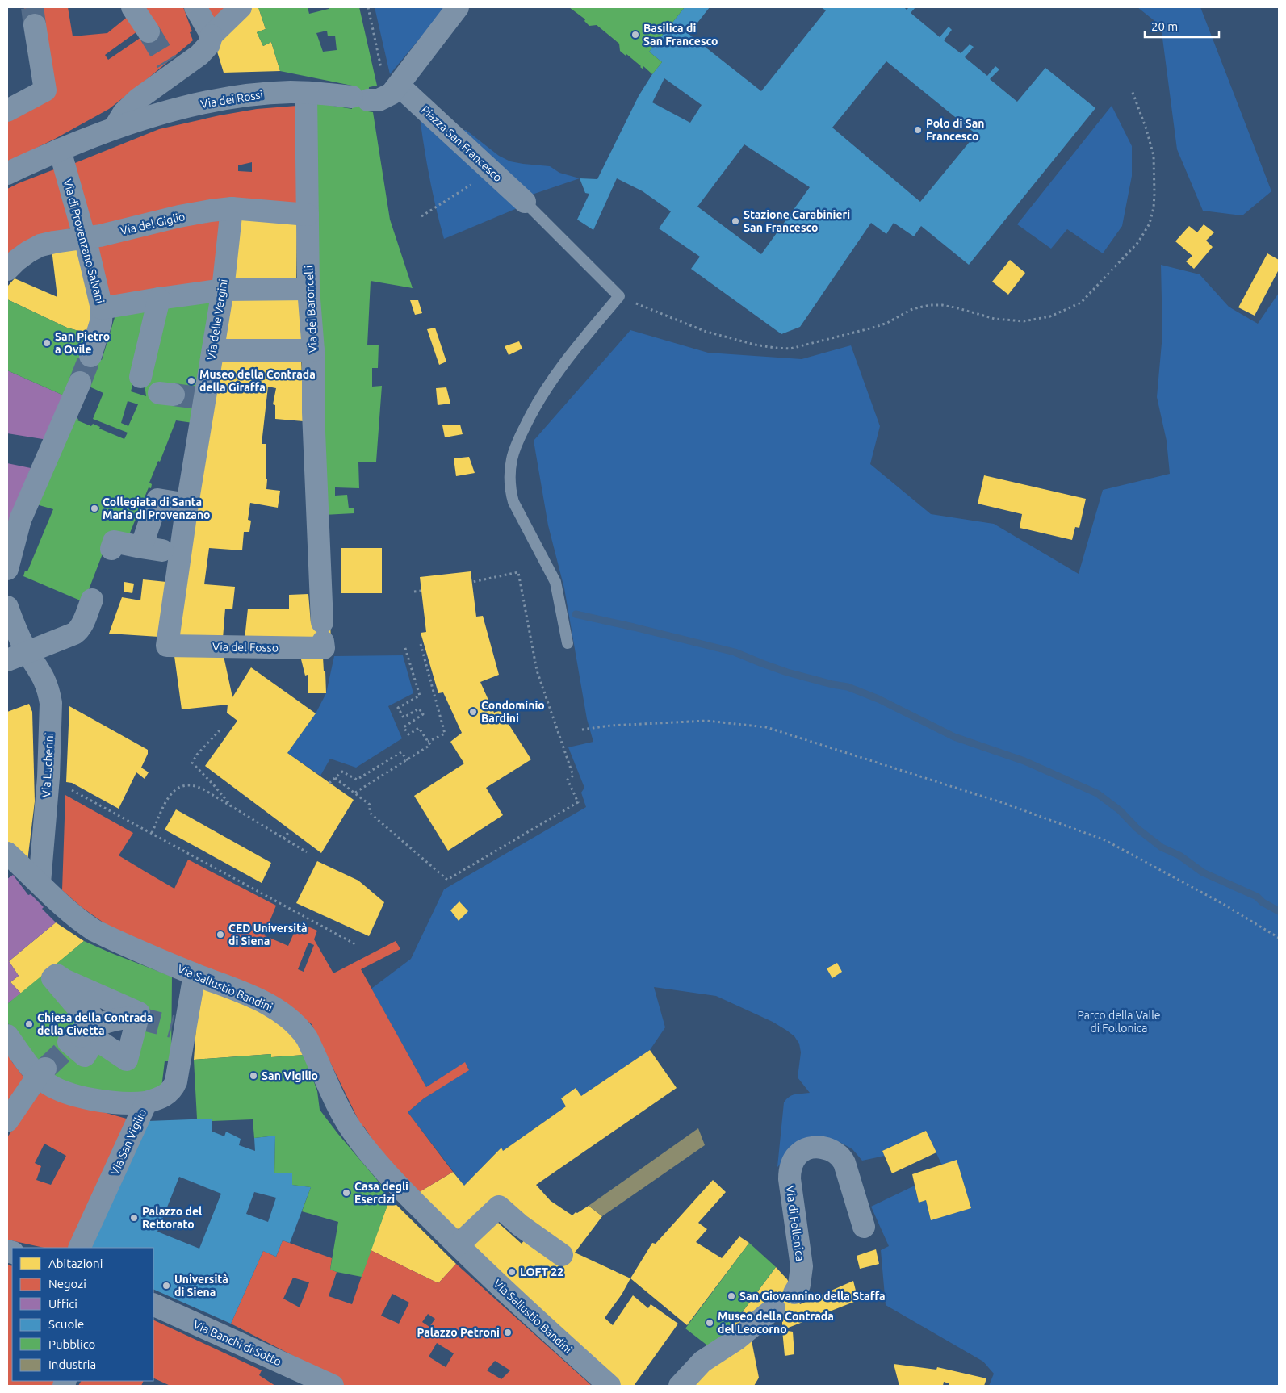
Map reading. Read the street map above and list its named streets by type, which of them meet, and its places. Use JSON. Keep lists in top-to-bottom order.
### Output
{
  "streets": {
    "street": [
      "Via dei Rossi",
      "Piazza San Francesco",
      "Via del Giglio",
      "Via di Provenzano Salvani",
      "Via dei Baroncelli",
      "Via delle Vergini",
      "Via del Fosso",
      "Via Lucherini",
      "Via Sallustio Bandini",
      "Via San Vigilio",
      "Via di Follonica",
      "Via Banchi di Sotto"
    ]
  },
  "crossings": [
    ["Via dei Rossi", "Piazza San Francesco"],
    ["Via dei Rossi", "Via di Provenzano Salvani"],
    ["Via dei Rossi", "Via dei Baroncelli"],
    ["Via del Giglio", "Via di Provenzano Salvani"],
    ["Via del Giglio", "Via dei Baroncelli"],
    ["Via del Giglio", "Via delle Vergini"],
    ["Via dei Baroncelli", "Via del Fosso"],
    ["Via delle Vergini", "Via del Fosso"],
    ["Via Lucherini", "Via Sallustio Bandini"],
    ["Via Sallustio Bandini", "Via San Vigilio"]
  ],
  "parks": ["Parco della Valle di Follonica"],
  "places": [
    "Basilica di San Francesco",
    "Polo di San Francesco",
    "Stazione Carabinieri San Francesco",
    "San Pietro a Ovile",
    "Museo della Contrada della Giraffa",
    "Collegiata di Santa Maria di Provenzano",
    "Condominio Bardini",
    "CED Università di Siena",
    "Chiesa della Contrada della Civetta",
    "San Vigilio",
    "Casa degli Esercizi",
    "Palazzo del Rettorato",
    "LOFT 22",
    "Università di Siena",
    "San Giovannino della Staffa",
    "Museo della Contrada del Leocorno",
    "Palazzo Petroni"
  ],
  "legend": [
    "Abitazioni",
    "Negozi",
    "Uffici",
    "Scuole",
    "Pubblico",
    "Industria"
  ],
  "scale_bar": "20 m"
}
